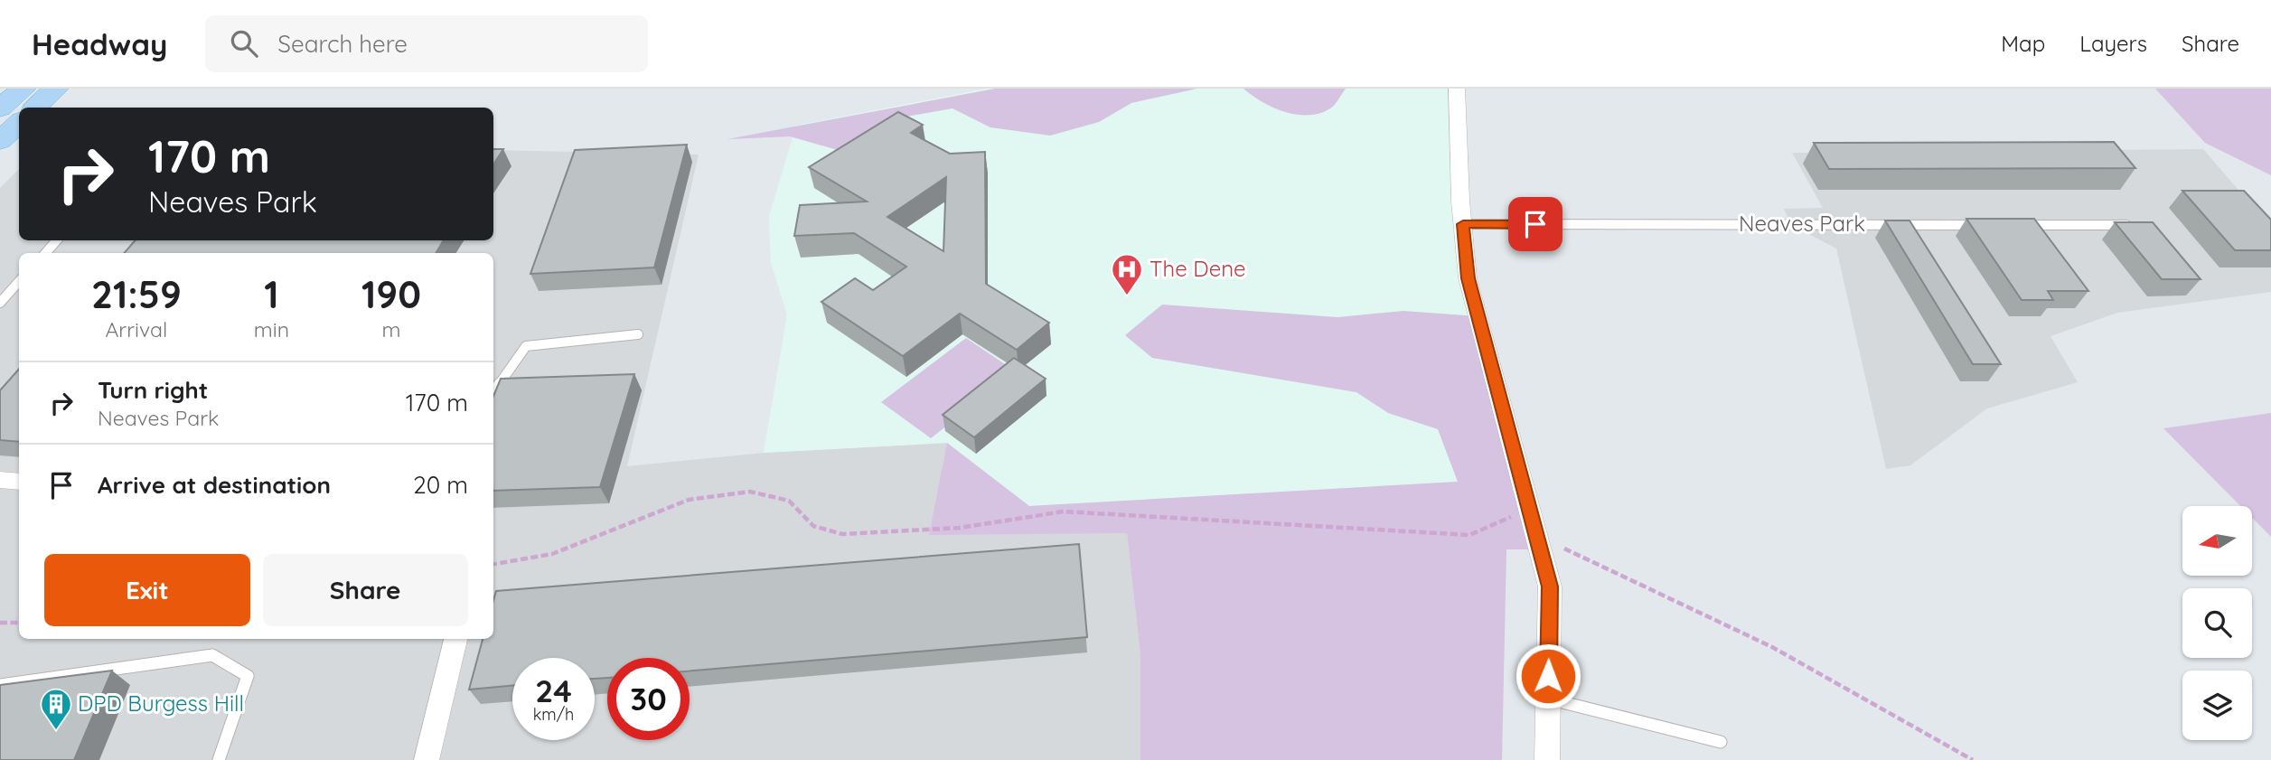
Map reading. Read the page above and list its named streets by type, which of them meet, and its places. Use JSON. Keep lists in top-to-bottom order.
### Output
{
  "streets": {
    "lane": ["Neaves Park"]
  },
  "places": {
    "hospital": ["The Dene"],
    "building": ["DPD Burgess Hill"]
  },
  "north": "left",
  "page": {
    "header": "Headway",
    "search": "Search here",
    "nav": ["Map", "Layers", "Share"],
    "turn": ["170 m", "Neaves Park"],
    "eta": [
      "21:59",
      "Arrival",
      "1",
      "min",
      "190",
      "m"
    ],
    "list": [
      {
        "name": "Turn right",
        "note": "Neaves Park",
        "value": "170 m"
      },
      {
        "name": "Arrive at destination",
        "value": "20 m"
      }
    ],
    "buttons": ["Exit", "Share"],
    "speed": "24 km/h",
    "limit": "30"
  }
}
